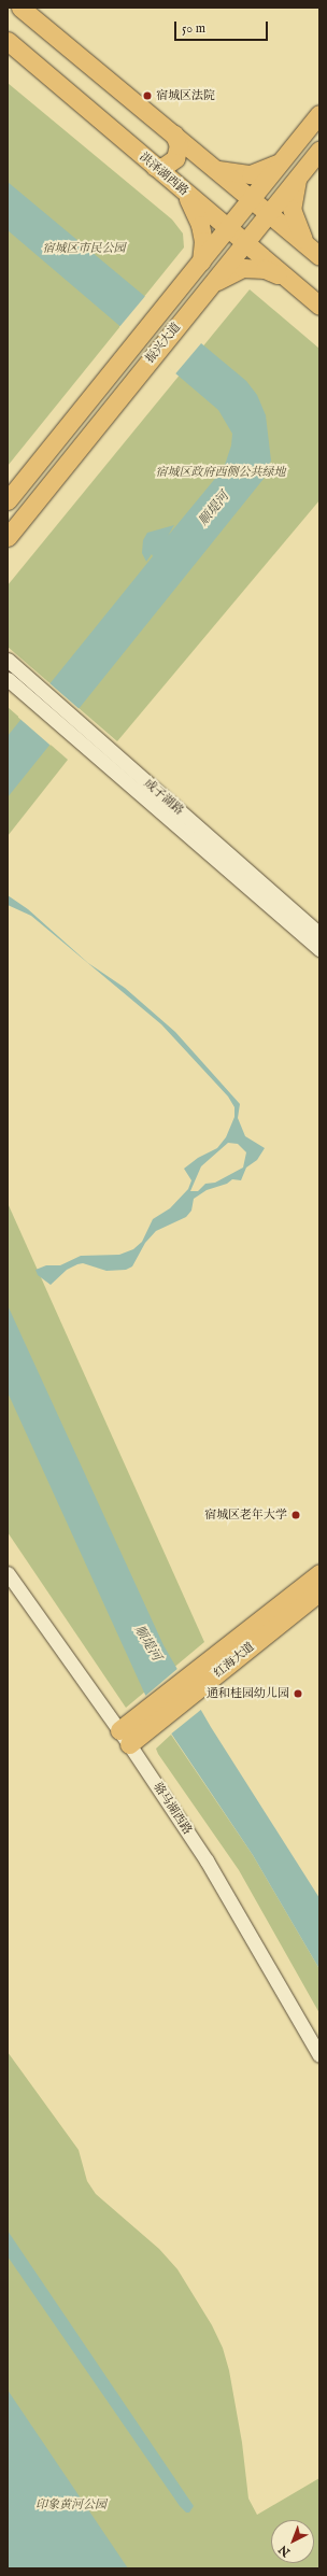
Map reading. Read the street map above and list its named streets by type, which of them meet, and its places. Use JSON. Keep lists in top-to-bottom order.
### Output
{
  "streets": {
    "main road": ["洪泽湖西路", "振兴大道", "红海大道"],
    "street": ["成子湖路", "骆马湖西路"]
  },
  "crossings": [
    ["洪泽湖西路", "振兴大道"],
    ["红海大道", "骆马湖西路"]
  ],
  "water": ["顺堤河"],
  "parks": ["宿城区市民公园", "宿城区政府西侧公共绿地", "印象黄河公园"],
  "places": ["宿城区法院", "宿城区老年大学", "通和桂园幼儿园"],
  "scale_bar": "50 m",
  "north": "bottom left"
}
